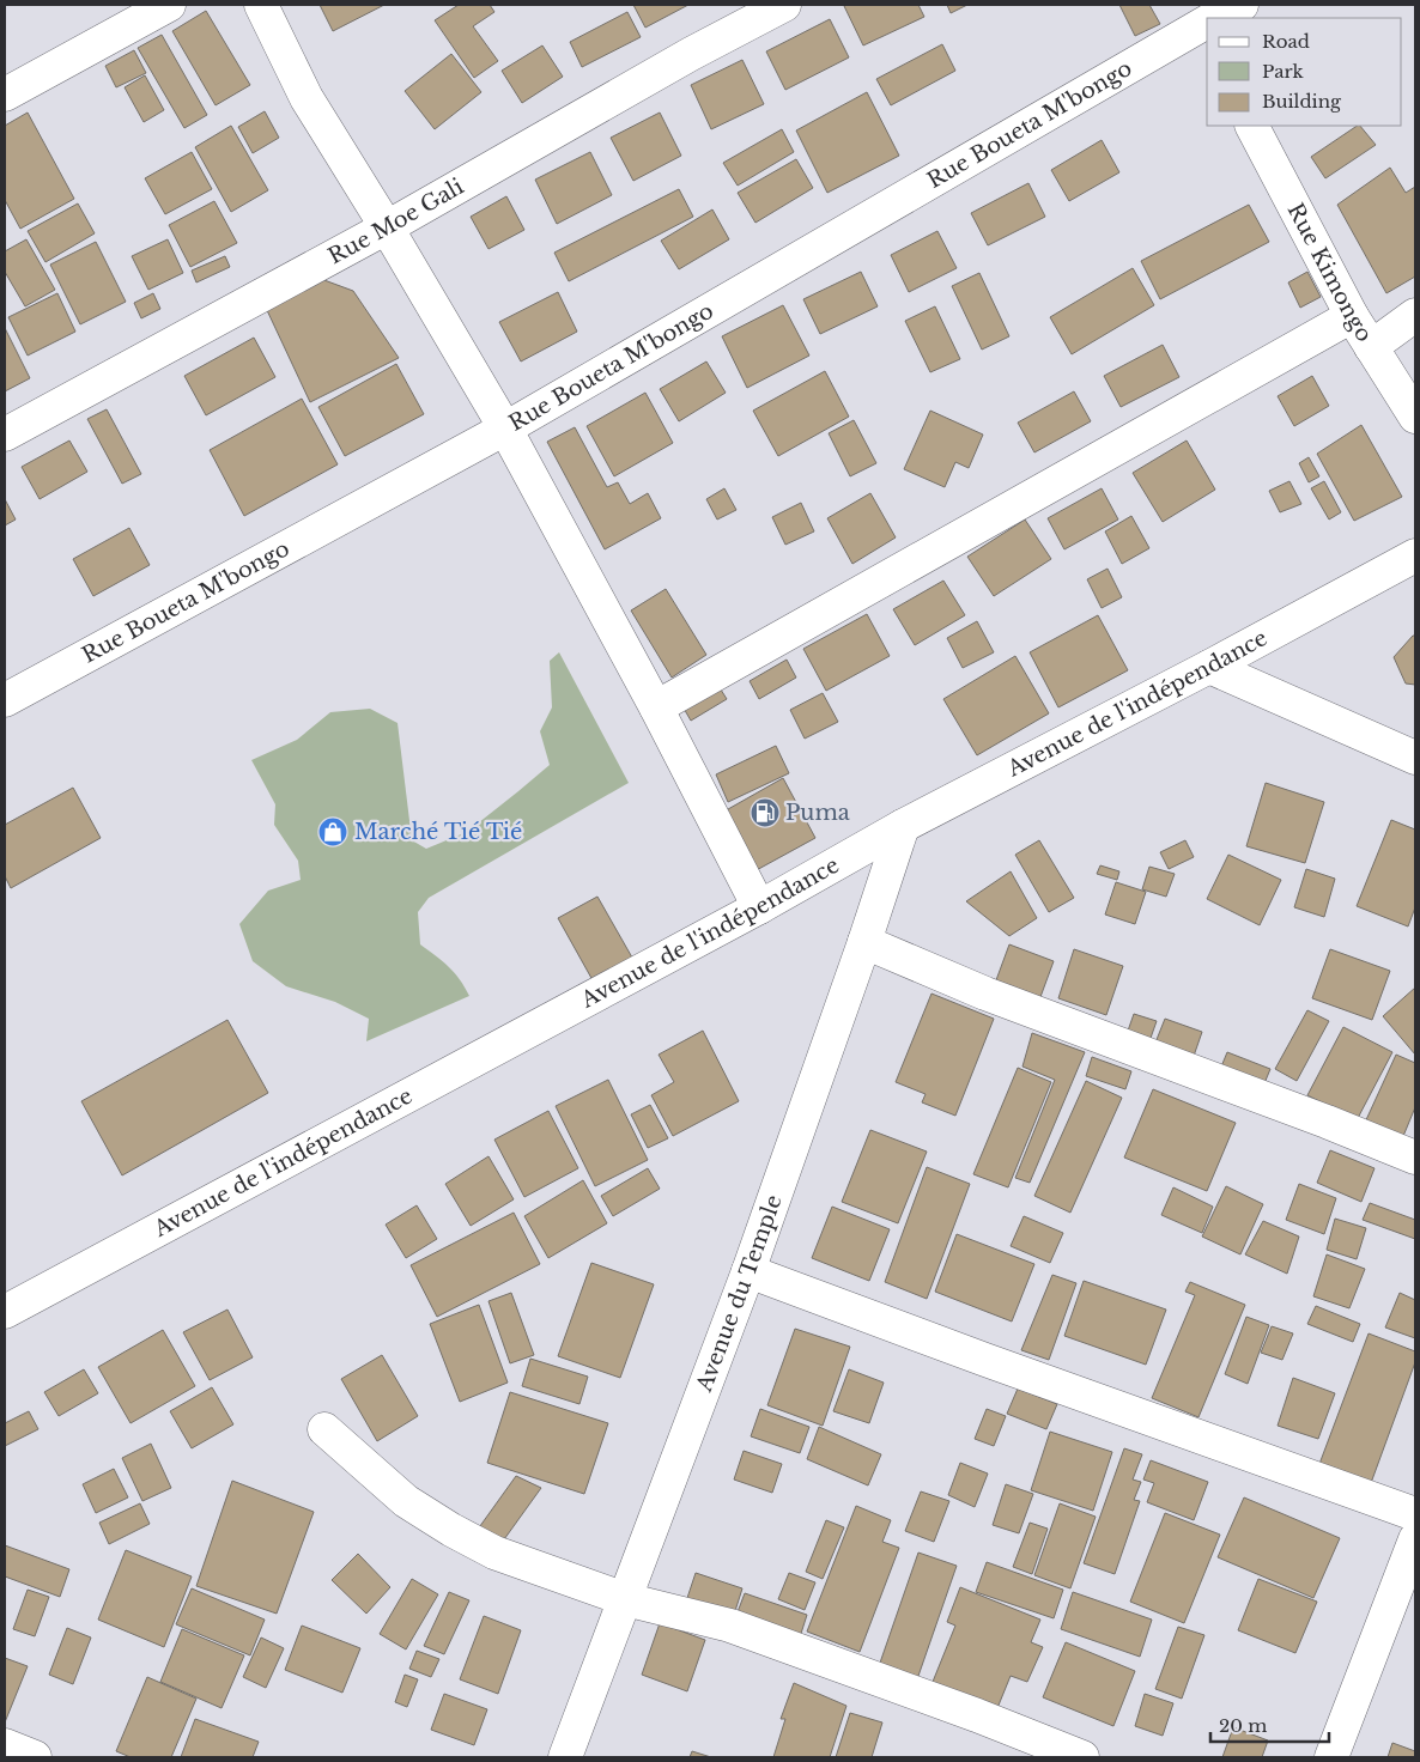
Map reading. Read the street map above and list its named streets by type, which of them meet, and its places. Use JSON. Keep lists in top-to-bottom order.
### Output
{
  "streets": {
    "street": [
      "Rue Boueta M'bongo",
      "Rue Moe Gali",
      "Rue Kimongo",
      "Avenue de l'indépendance",
      "Avenue du Temple"
    ]
  },
  "crossings": [
    ["Avenue de l'indépendance", "Avenue du Temple"]
  ],
  "places": {
    "fuel station": ["Puma"],
    "shop": ["Marché Tié Tié"]
  },
  "legend": ["Road", "Park", "Building"],
  "scale_bar": "20 m"
}
